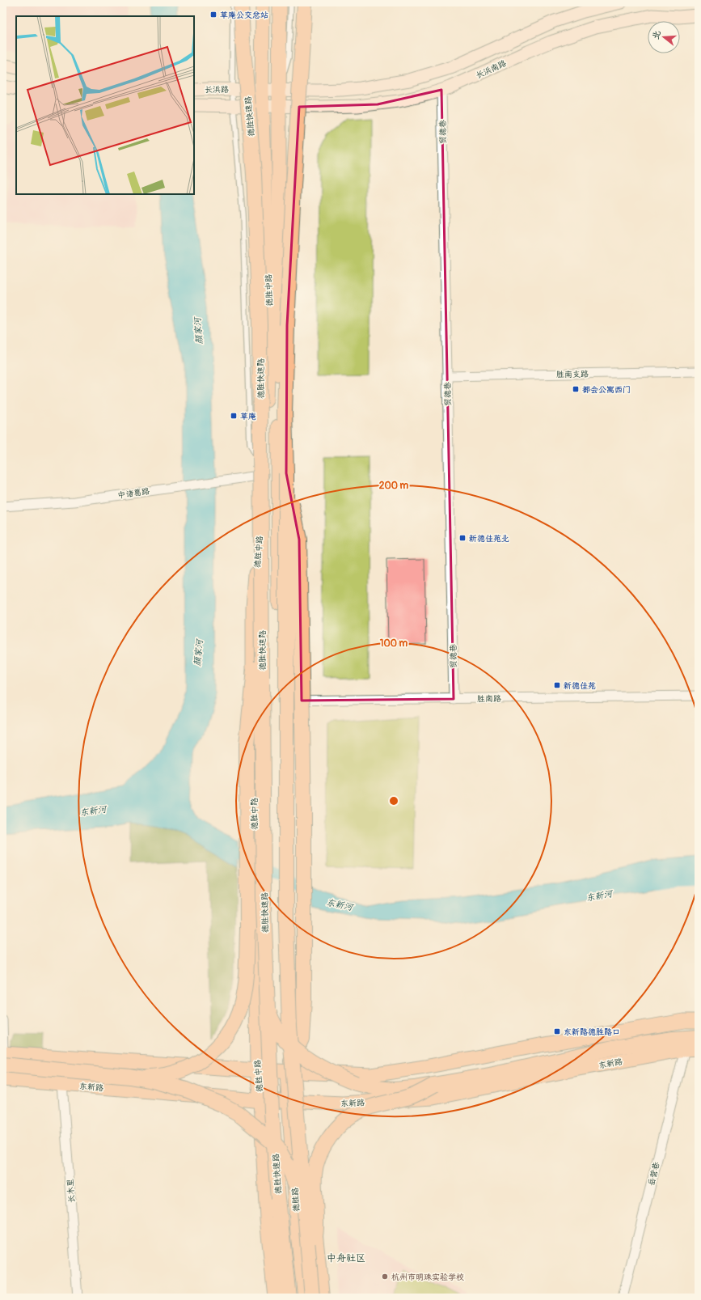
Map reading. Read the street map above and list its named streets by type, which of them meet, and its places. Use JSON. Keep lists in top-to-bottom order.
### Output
{
  "streets": {
    "highway": ["德胜快速路"],
    "main road": [
      "长浜南路",
      "长浜路",
      "德胜中路",
      "东新路",
      "德胜路"
    ],
    "street": [
      "贸德巷",
      "胜南支路",
      "中诸葛路",
      "胜南路",
      "岳营巷",
      "长木里"
    ]
  },
  "crossings": [
    ["长浜南路", "长浜路"],
    ["长浜南路", "贸德巷"],
    ["长浜南路", "德胜中路"],
    ["长浜路", "德胜中路"],
    ["贸德巷", "胜南支路"],
    ["贸德巷", "胜南路"],
    ["德胜中路", "中诸葛路"],
    ["德胜中路", "胜南路"],
    ["德胜中路", "东新路"],
    ["德胜中路", "德胜路"],
    ["东新路", "岳营巷"],
    ["东新路", "长木里"],
    ["东新路", "德胜路"]
  ],
  "districts": ["中舟社区"],
  "water": ["颜家河", "东新河"],
  "places": {
    "transit": [
      "草庵公交总站",
      "都会公寓西门",
      "草庵",
      "新德佳苑北",
      "新德佳苑",
      "东新路德胜路口"
    ],
    "other": ["杭州市明珠实验学校"]
  },
  "north": "left",
  "rings": ["200 m", "100 m"]
}
